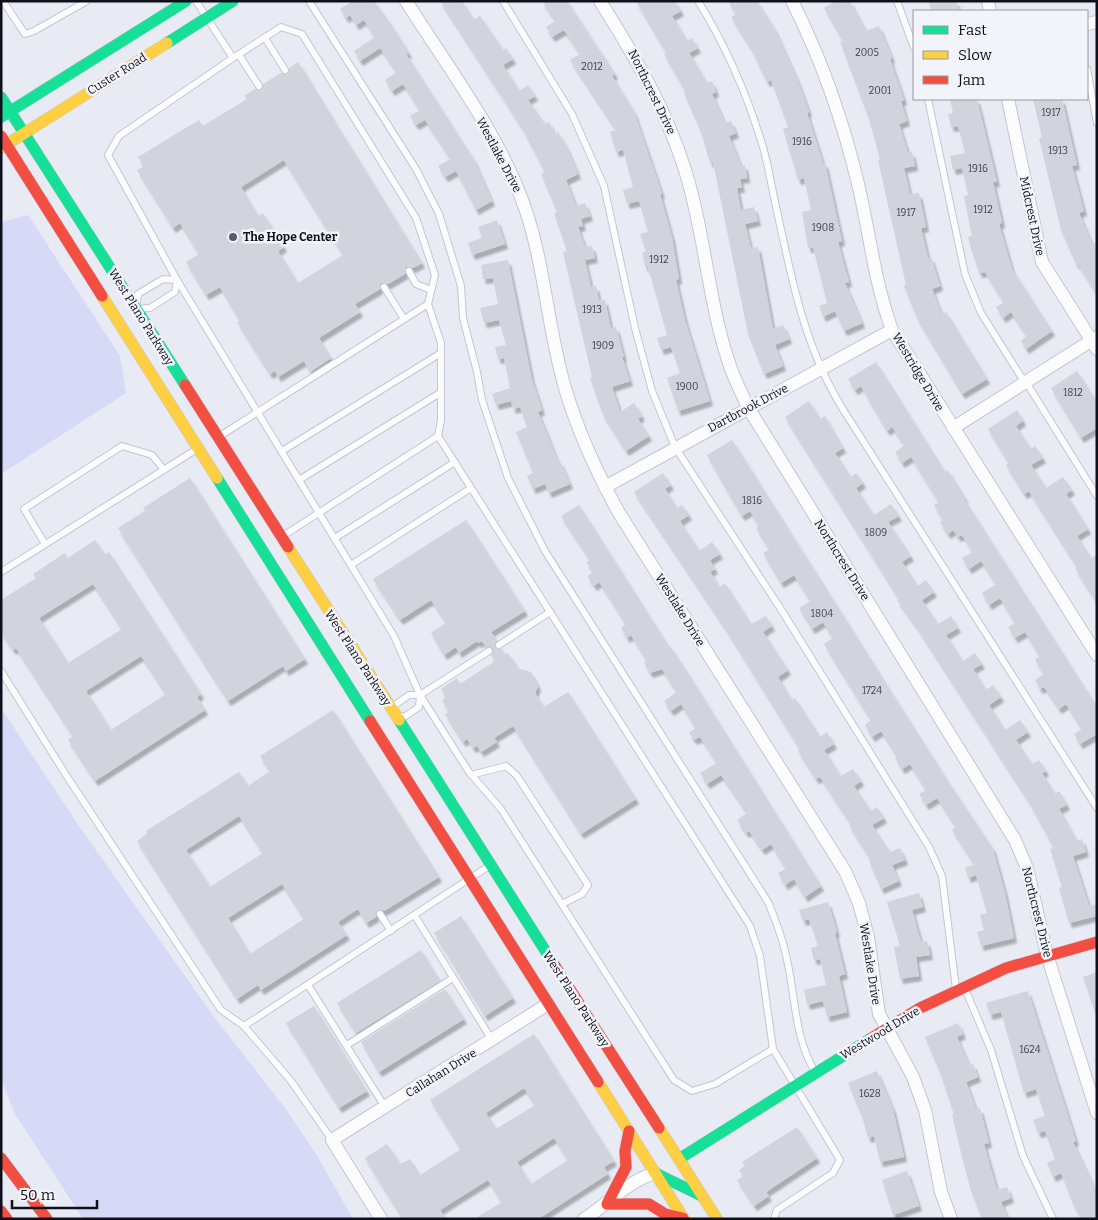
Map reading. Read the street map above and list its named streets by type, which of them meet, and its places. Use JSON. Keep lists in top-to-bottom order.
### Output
{
  "streets": {
    "main road": ["Custer Road", "West Plano Parkway", "Westwood Drive"],
    "street": [
      "Northcrest Drive",
      "Westlake Drive",
      "Midcrest Drive",
      "Westridge Drive",
      "Dartbrook Drive",
      "Callahan Drive"
    ]
  },
  "crossings": [
    ["Custer Road", "West Plano Parkway"],
    ["Northcrest Drive", "Dartbrook Drive"],
    ["Northcrest Drive", "Westwood Drive"],
    ["Westlake Drive", "Dartbrook Drive"],
    ["Westlake Drive", "Westwood Drive"],
    ["West Plano Parkway", "Westwood Drive"],
    ["West Plano Parkway", "Callahan Drive"],
    ["Westridge Drive", "Dartbrook Drive"]
  ],
  "places": ["The Hope Center"],
  "house_numbers": [
    "2005",
    "2012",
    "2001",
    "1917",
    "1916",
    "1913",
    "1916",
    "1912",
    "1917",
    "1908",
    "1912",
    "1913",
    "1909",
    "1900",
    "1812",
    "1816",
    "1809",
    "1804",
    "1724",
    "1624",
    "1628"
  ],
  "legend": ["Fast", "Slow", "Jam"],
  "scale_bar": "50 m"
}
